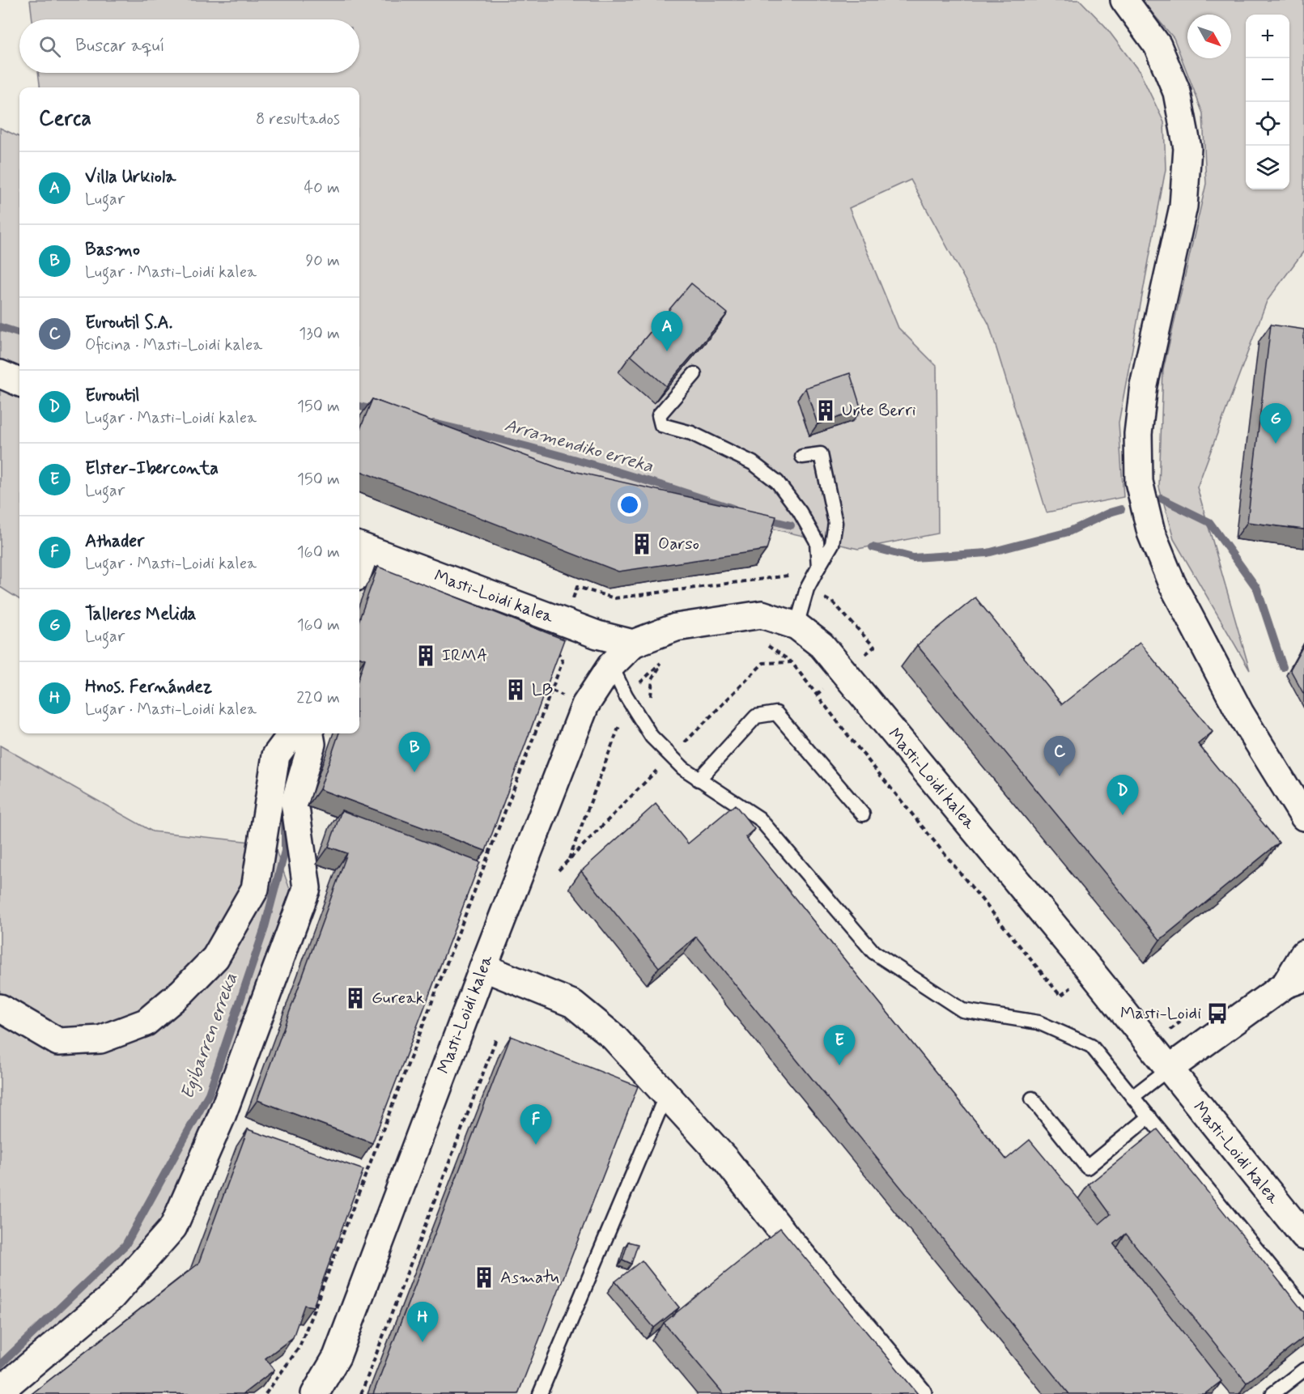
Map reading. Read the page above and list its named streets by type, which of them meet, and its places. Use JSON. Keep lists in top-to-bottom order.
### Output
{
  "streets": {
    "street": ["Masti-Loidi kalea"]
  },
  "water": ["Arramendiko erreka", "Egibarren erreka"],
  "places": {
    "building": [
      "Urte Berri",
      "Oarso",
      "IRMA",
      "LB",
      "Gureak",
      "Asmatu"
    ],
    "bus stop": ["Masti-Loidi"]
  },
  "north": "bottom right",
  "page": {
    "map_buttons": ["+", "−"],
    "search": "Buscar aquí",
    "heading": ["Cerca", "8 resultados"],
    "list": [
      {
        "mark": "A",
        "name": "Villa Urkiola",
        "note": "Lugar",
        "value": "40 m"
      },
      {
        "mark": "B",
        "name": "Basmo",
        "note": "Lugar · Masti-Loidi kalea",
        "value": "90 m"
      },
      {
        "mark": "C",
        "name": "Euroutil S.A.",
        "note": "Oficina · Masti-Loidi kalea",
        "value": "130 m"
      },
      {
        "mark": "D",
        "name": "Euroutil",
        "note": "Lugar · Masti-Loidi kalea",
        "value": "150 m"
      },
      {
        "mark": "E",
        "name": "Elster-Iberconta",
        "note": "Lugar",
        "value": "150 m"
      },
      {
        "mark": "F",
        "name": "Athader",
        "note": "Lugar · Masti-Loidi kalea",
        "value": "160 m"
      },
      {
        "mark": "G",
        "name": "Talleres Melida",
        "note": "Lugar",
        "value": "160 m"
      },
      {
        "mark": "H",
        "name": "Hnos. Fernández",
        "note": "Lugar · Masti-Loidi kalea",
        "value": "220 m"
      }
    ],
    "pins": [
      "A",
      "G",
      "B",
      "C",
      "D",
      "E",
      "F",
      "H"
    ]
  }
}
